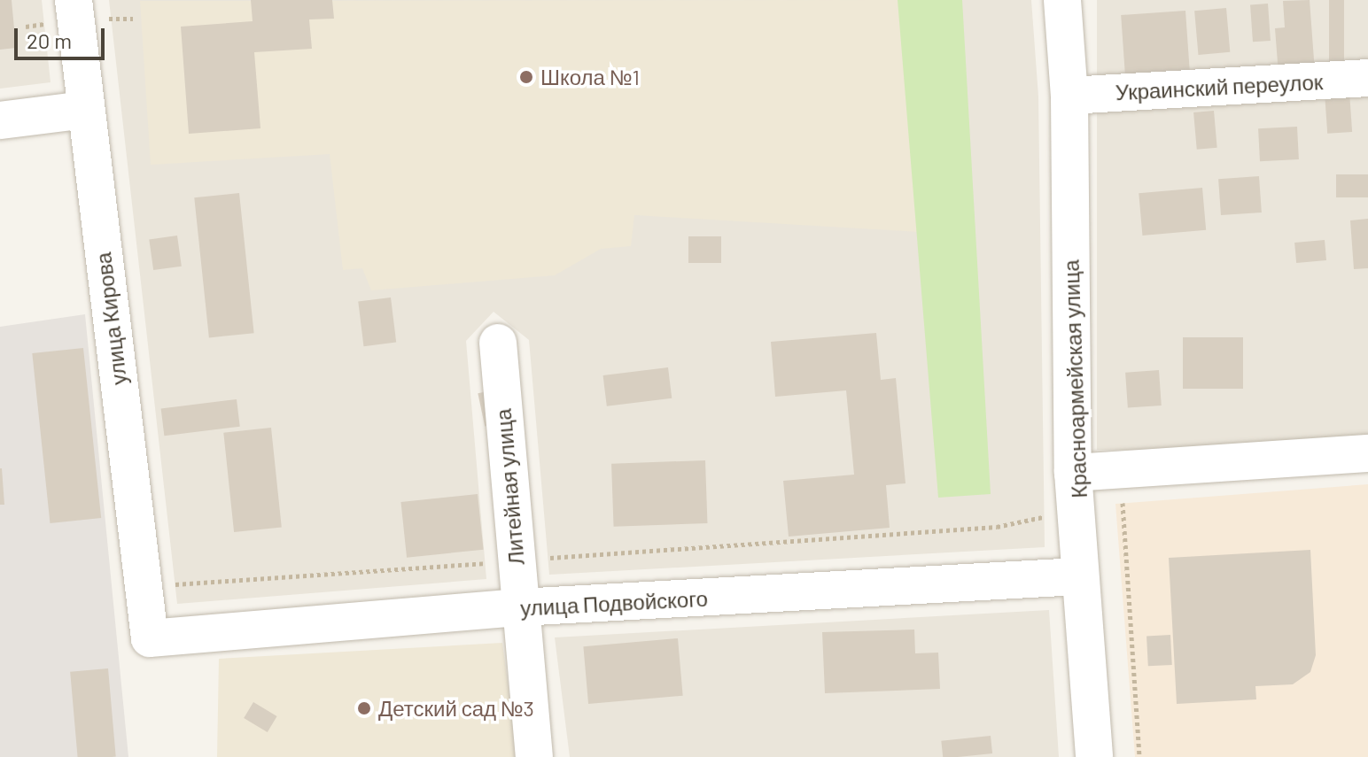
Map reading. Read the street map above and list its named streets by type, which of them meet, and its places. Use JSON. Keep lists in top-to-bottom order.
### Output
{
  "streets": {
    "street": [
      "Украинский переулок",
      "улица Кирова",
      "Красноармейская улица",
      "Литейная улица",
      "улица Подвойского"
    ]
  },
  "crossings": [
    ["Украинский переулок", "Красноармейская улица"],
    ["улица Кирова", "улица Подвойского"],
    ["Красноармейская улица", "улица Подвойского"],
    ["Литейная улица", "улица Подвойского"]
  ],
  "places": ["Школа №1", "Детский сад №3"],
  "scale_bar": "20 m"
}
